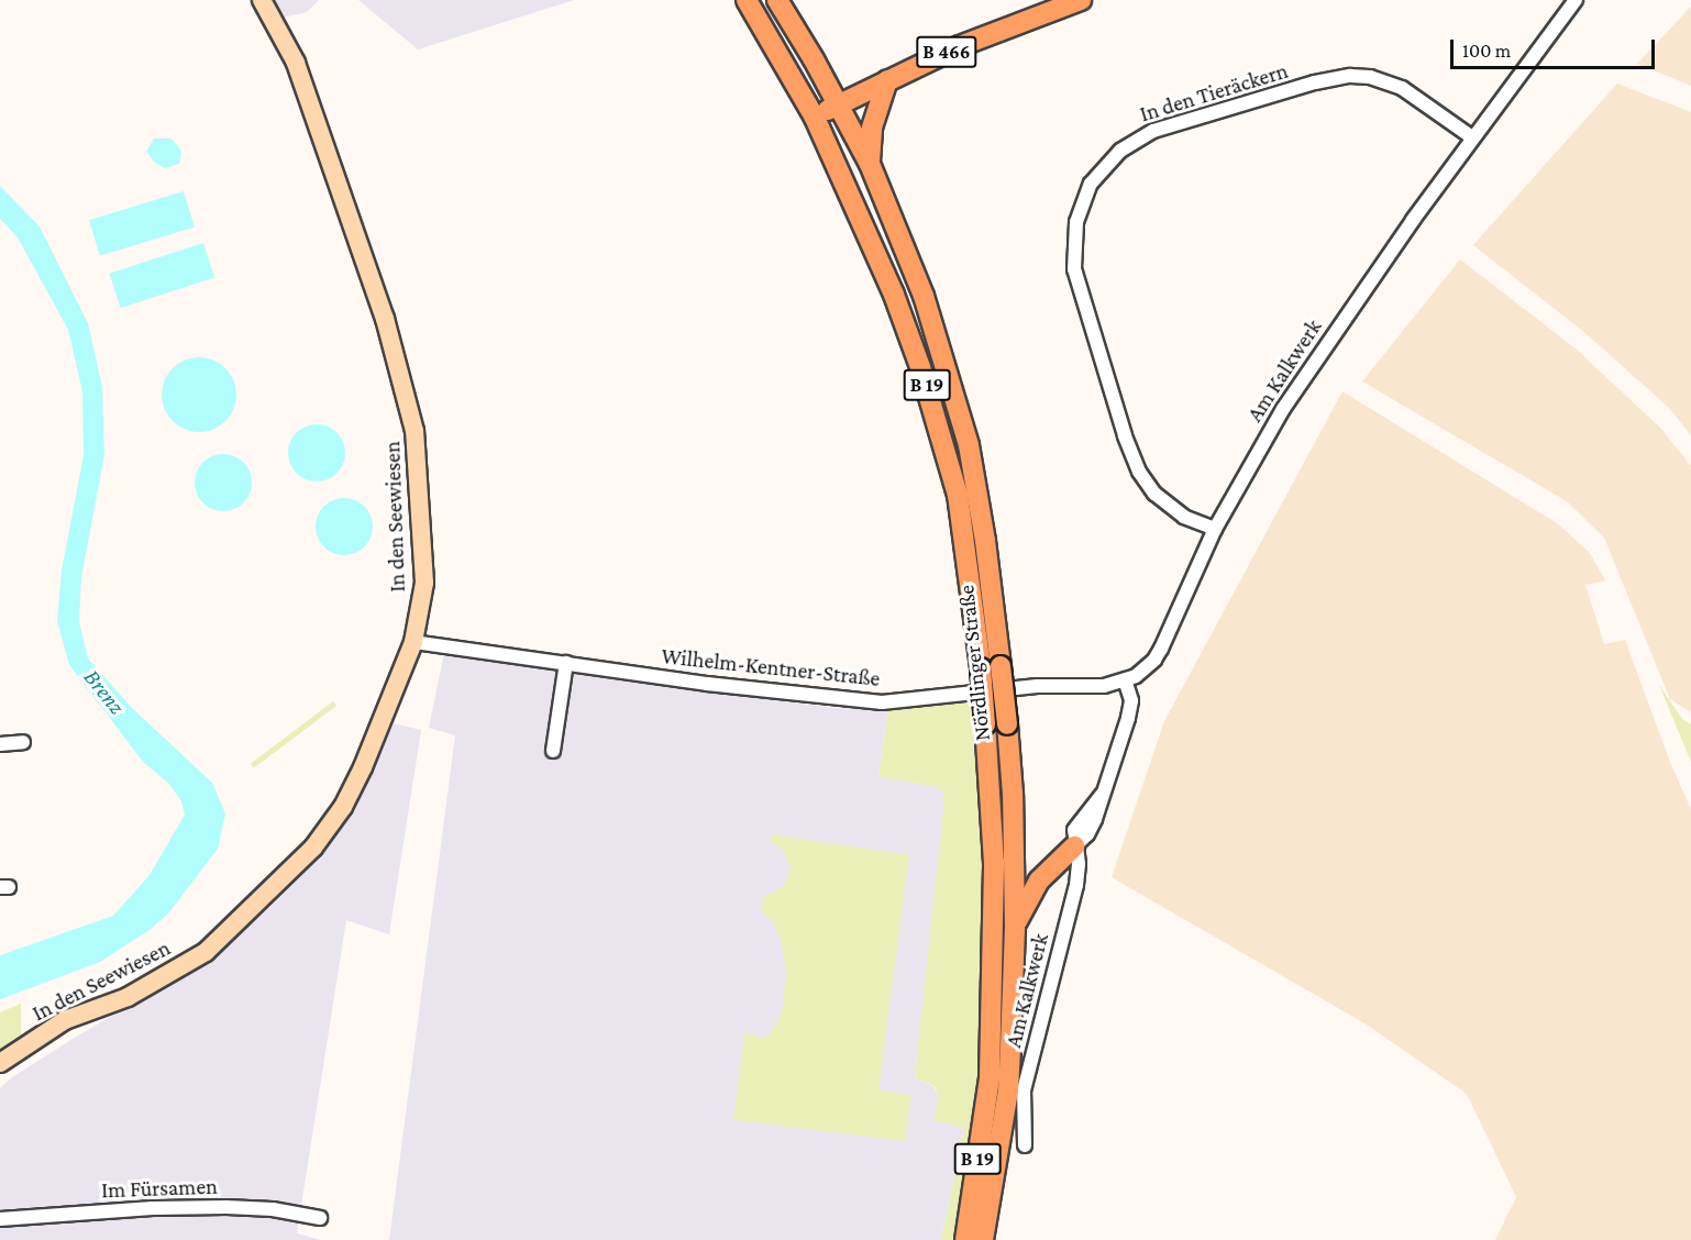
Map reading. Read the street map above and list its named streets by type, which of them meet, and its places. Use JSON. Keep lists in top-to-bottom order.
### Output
{
  "streets": {
    "main road": ["B 466", "B 19", "Nördlinger Straße"],
    "street": [
      "In den Tieräckern",
      "Am Kalkwerk",
      "In den Seewiesen",
      "Wilhelm-Kentner-Straße",
      "Im Fürsamen"
    ]
  },
  "crossings": [
    ["B 466", "B 19"],
    ["B 466", "Nördlinger Straße"],
    ["In den Tieräckern", "Am Kalkwerk"],
    ["Am Kalkwerk", "Wilhelm-Kentner-Straße"],
    ["B 19", "Nördlinger Straße"],
    ["In den Seewiesen", "Wilhelm-Kentner-Straße"]
  ],
  "water": ["Brenz"],
  "scale_bar": "100 m"
}
